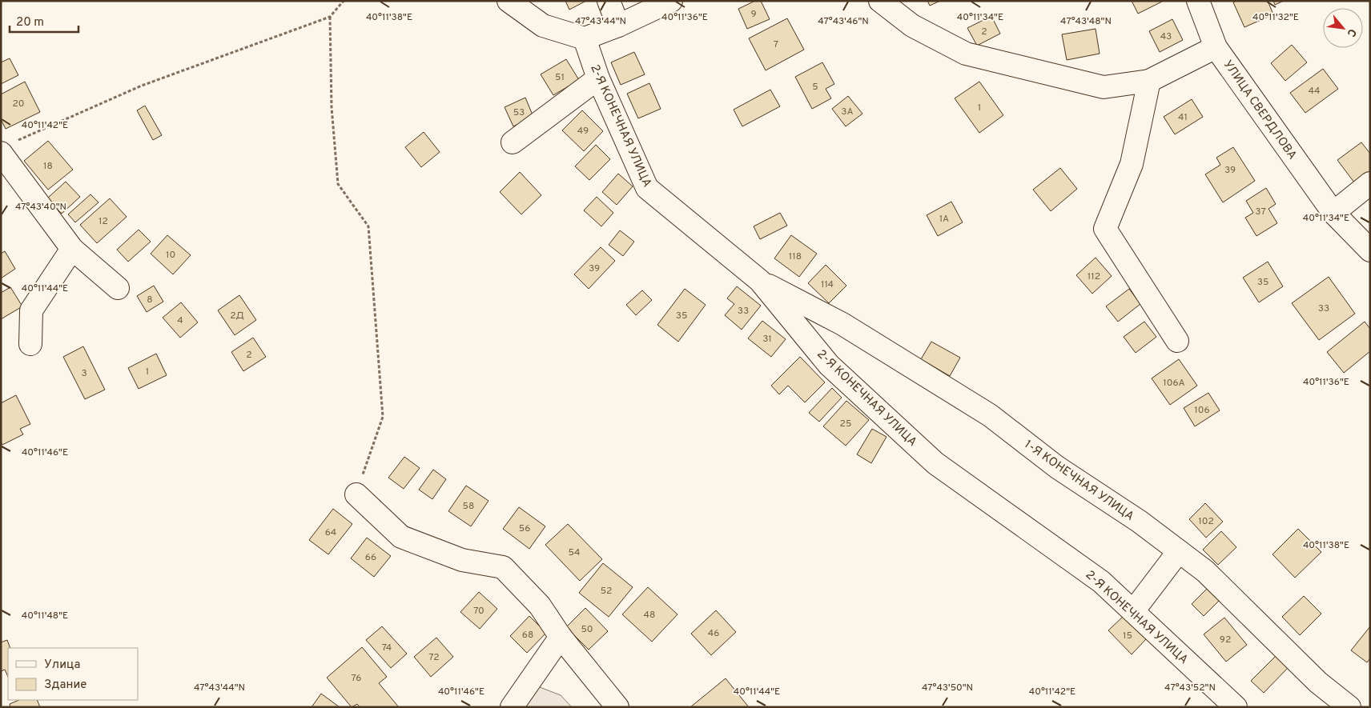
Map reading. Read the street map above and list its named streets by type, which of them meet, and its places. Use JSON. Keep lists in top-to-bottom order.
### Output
{
  "streets": {
    "street": ["УЛИЦА СВЕРДЛОВА", "2-Я КОНЕЧНАЯ УЛИЦА", "1-Я КОНЕЧНАЯ УЛИЦА"]
  },
  "crossings": [
    ["2-Я КОНЕЧНАЯ УЛИЦА", "1-Я КОНЕЧНАЯ УЛИЦА"]
  ],
  "house_numbers": [
    "9",
    "2",
    "43",
    "7",
    "51",
    "5",
    "44",
    "20",
    "1",
    "3А",
    "53",
    "41",
    "49",
    "18",
    "39",
    "37",
    "1А",
    "12",
    "10",
    "118",
    "39",
    "112",
    "35",
    "114",
    "8",
    "33",
    "33",
    "2Д",
    "35",
    "4",
    "31",
    "2",
    "1",
    "3",
    "106А",
    "106",
    "25",
    "58",
    "102",
    "56",
    "64",
    "54",
    "66",
    "52",
    "70",
    "48",
    "50",
    "46",
    "68",
    "15",
    "92",
    "74",
    "72",
    "76"
  ],
  "legend": ["Улица", "Здание"],
  "scale_bar": "20 m",
  "north": "bottom right",
  "coordinates": [
    "40°11'34\"E",
    "40°11'32\"E",
    "40°11'38\"E",
    "40°11'36\"E",
    "47°43'44\"N",
    "47°43'46\"N",
    "47°43'48\"N",
    "40°11'42\"E",
    "47°43'40\"N",
    "40°11'44\"E",
    "40°11'46\"E",
    "40°11'48\"E",
    "47°43'50\"N",
    "47°43'52\"N"
  ]
}
